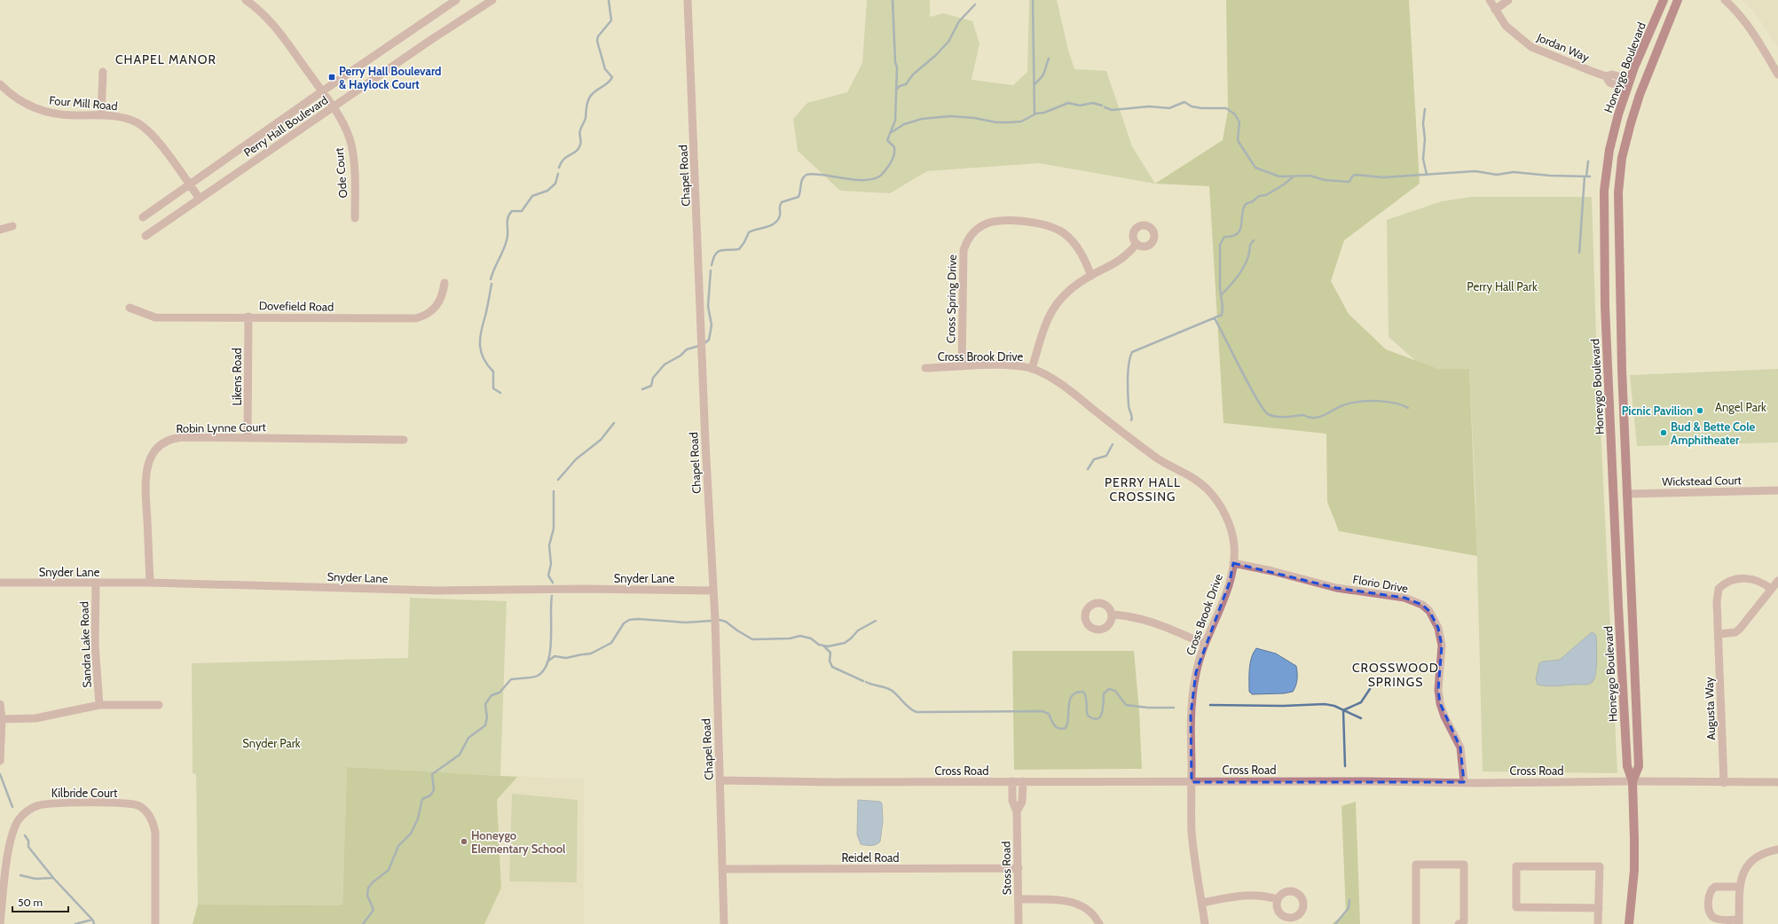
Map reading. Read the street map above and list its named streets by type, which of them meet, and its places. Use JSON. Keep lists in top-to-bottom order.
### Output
{
  "streets": {
    "main road": ["Honeygo Boulevard"],
    "street": [
      "Jordan Way",
      "Four Mill Road",
      "Perry Hall Boulevard",
      "Ode Court",
      "Chapel Road",
      "Cross Spring Drive",
      "Dovefield Road",
      "Cross Brook Drive",
      "Likens Road",
      "Robin Lynne Court",
      "Wickstead Court",
      "Snyder Lane",
      "Florio Drive",
      "Sandra Lake Road",
      "Augusta Way",
      "Cross Road",
      "Kilbride Court",
      "Reidel Road",
      "Stoss Road"
    ]
  },
  "crossings": [
    ["Jordan Way", "Honeygo Boulevard"],
    ["Honeygo Boulevard", "Wickstead Court"],
    ["Honeygo Boulevard", "Cross Road"],
    ["Four Mill Road", "Perry Hall Boulevard"],
    ["Perry Hall Boulevard", "Ode Court"],
    ["Chapel Road", "Snyder Lane"],
    ["Chapel Road", "Cross Road"],
    ["Chapel Road", "Reidel Road"],
    ["Cross Spring Drive", "Cross Brook Drive"],
    ["Dovefield Road", "Likens Road"],
    ["Cross Brook Drive", "Florio Drive"],
    ["Cross Brook Drive", "Cross Road"],
    ["Likens Road", "Robin Lynne Court"],
    ["Robin Lynne Court", "Snyder Lane"],
    ["Snyder Lane", "Sandra Lake Road"],
    ["Florio Drive", "Cross Road"],
    ["Augusta Way", "Cross Road"],
    ["Cross Road", "Stoss Road"],
    ["Reidel Road", "Stoss Road"]
  ],
  "districts": ["CHAPEL MANOR", "PERRY HALL CROSSING", "CROSSWOOD SPRINGS"],
  "parks": ["Perry Hall Park", "Angel Park", "Snyder Park"],
  "places": {
    "transit": ["Perry Hall Boulevard & Haylock Court"],
    "other": ["Picnic Pavilion", "Bud & Bette Cole Amphitheater", "Honeygo Elementary School"]
  },
  "scale_bar": "50 m"
}
